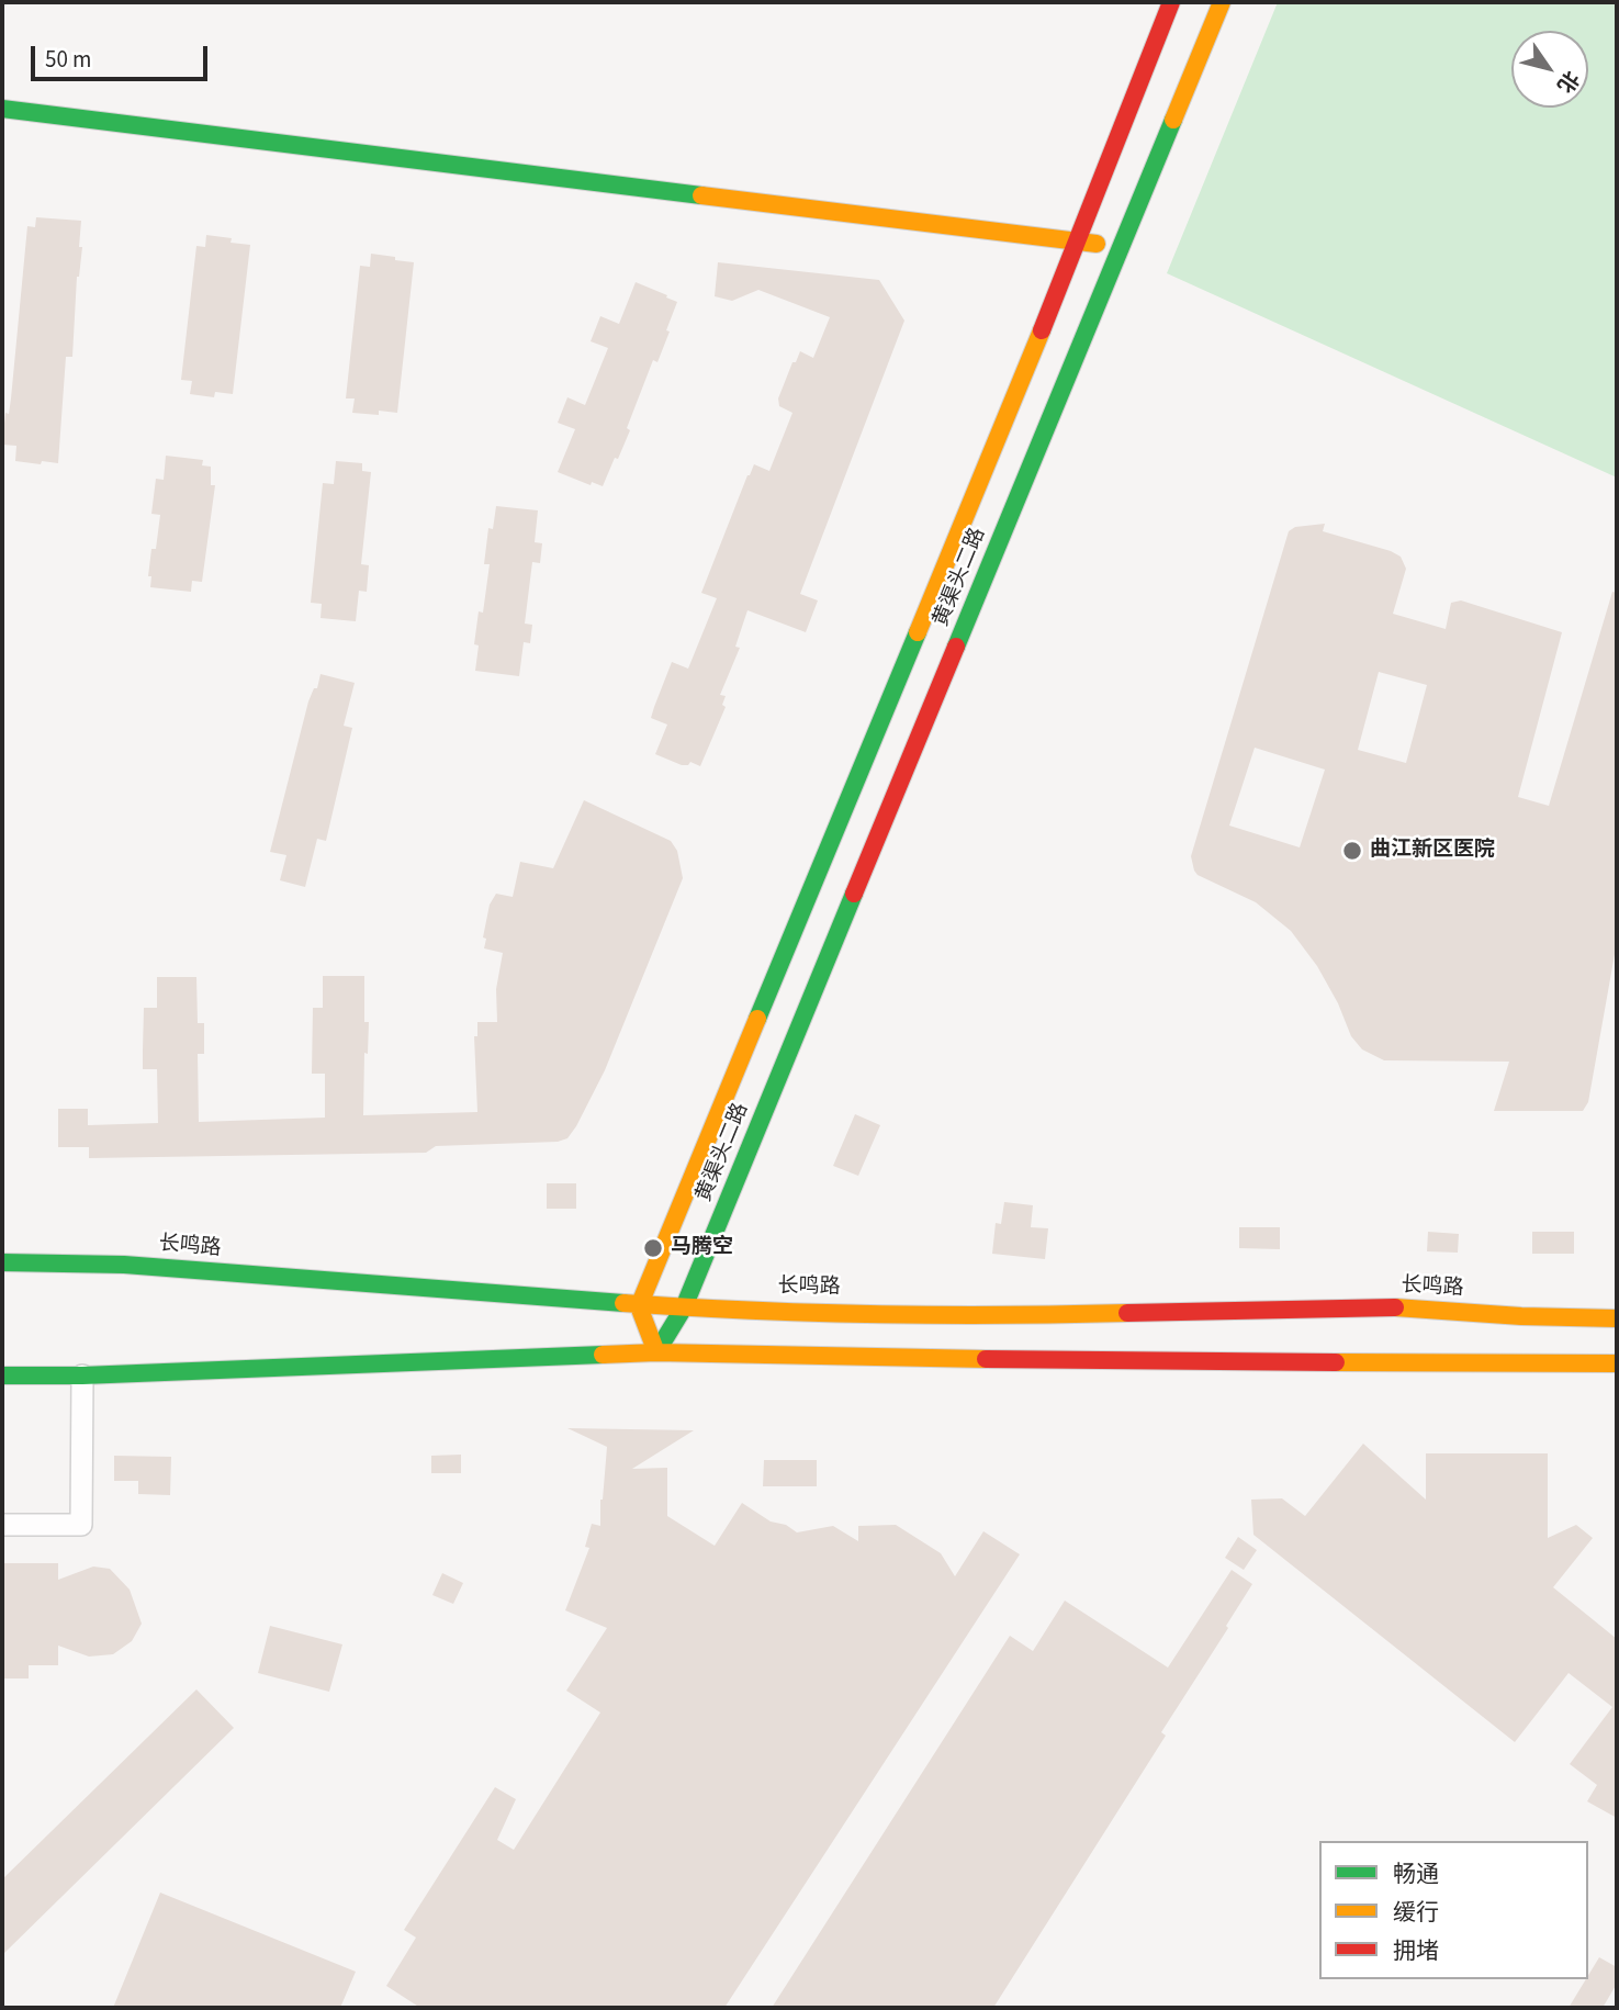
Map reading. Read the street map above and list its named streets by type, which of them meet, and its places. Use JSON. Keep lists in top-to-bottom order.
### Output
{
  "streets": {
    "main road": ["黄渠头二路", "长鸣路"]
  },
  "crossings": [
    ["黄渠头二路", "长鸣路"]
  ],
  "places": ["曲江新区医院", "马腾空"],
  "legend": ["畅通", "缓行", "拥堵"],
  "scale_bar": "50 m",
  "north": "bottom right"
}
